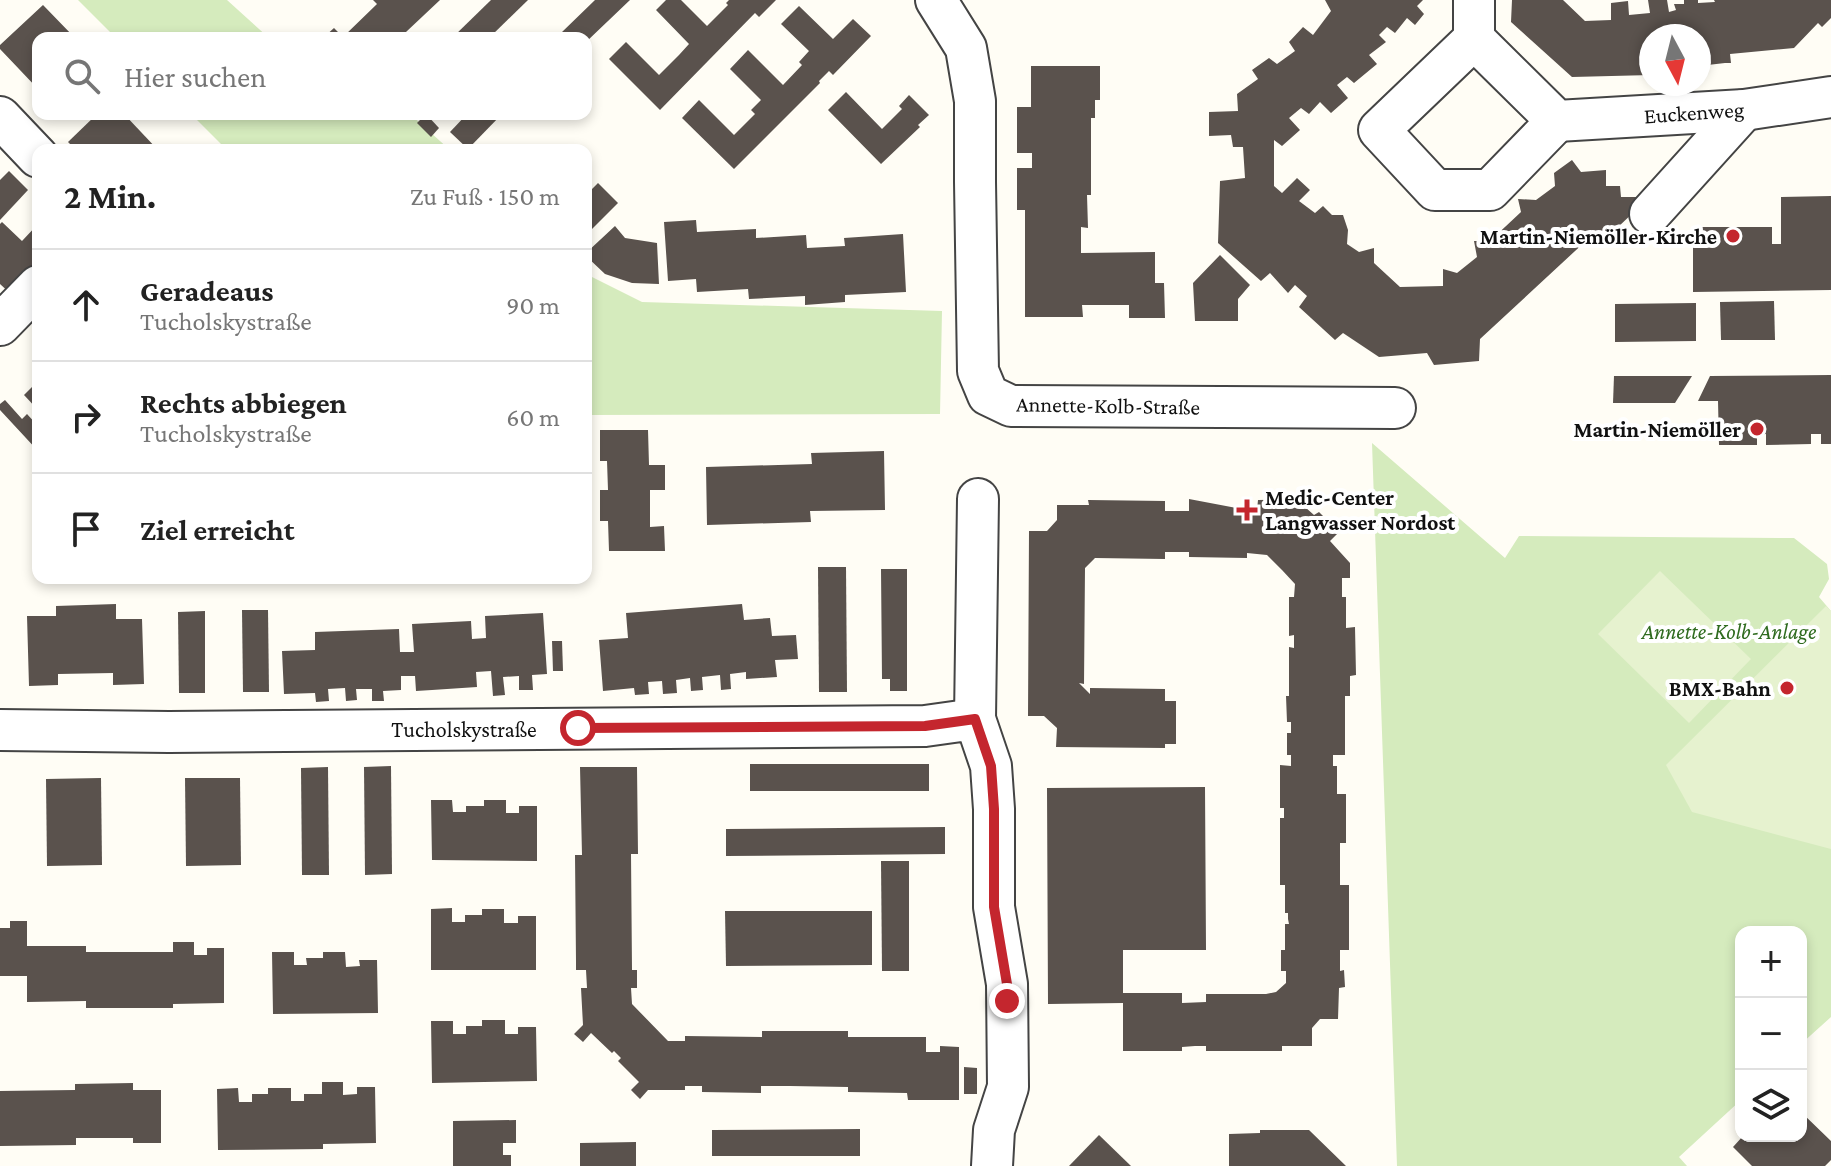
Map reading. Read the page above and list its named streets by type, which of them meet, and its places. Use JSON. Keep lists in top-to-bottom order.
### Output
{
  "streets": {
    "street": ["Euckenweg", "Annette-Kolb-Straße", "Tucholskystraße"]
  },
  "parks": ["Annette-Kolb-Anlage"],
  "places": {
    "other": ["Martin-Niemöller-Kirche", "Martin-Niemöller", "BMX-Bahn"],
    "health": ["Medic-Center Langwasser Nordost"]
  },
  "north": "bottom",
  "page": {
    "search": "Hier suchen",
    "heading": ["2 Min.", "Zu Fuß · 150 m"],
    "list": [
      ["Geradeaus", "Tucholskystraße", "90 m"],
      ["Rechts abbiegen", "Tucholskystraße", "60 m"],
      "Ziel erreicht"
    ],
    "map_buttons": ["+", "−"]
  }
}
